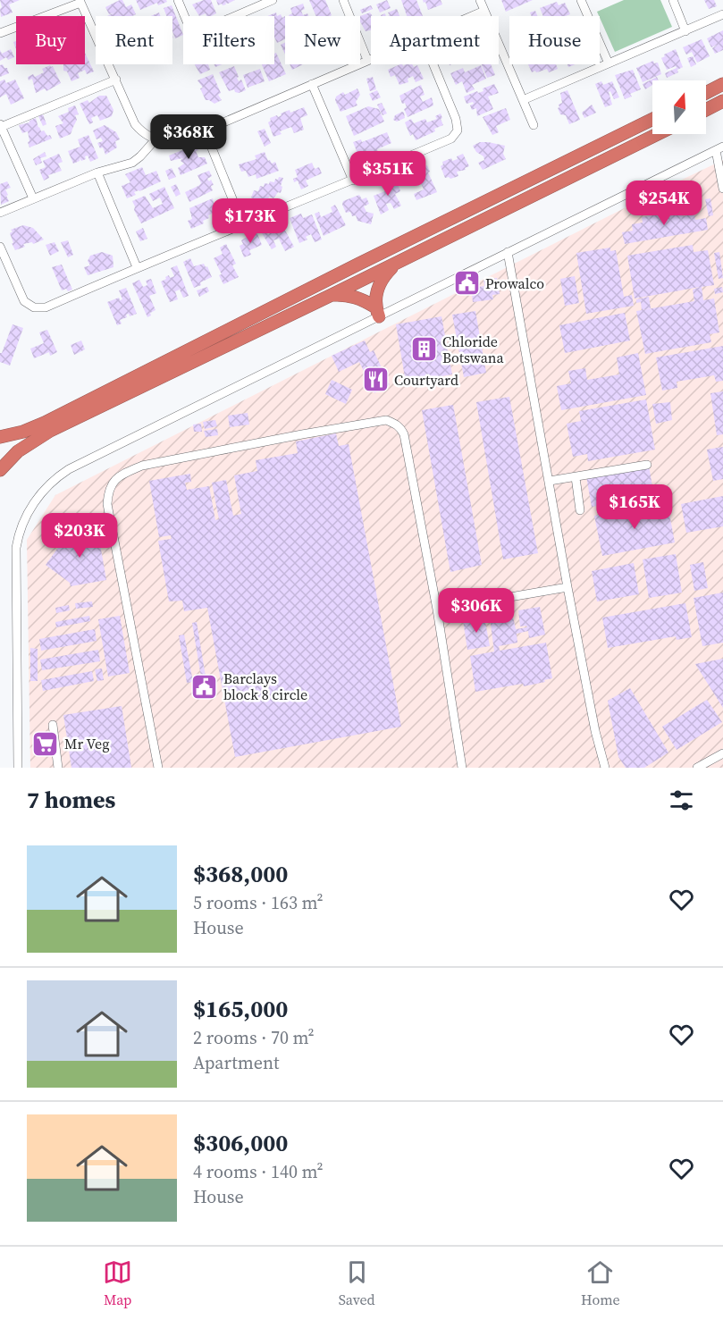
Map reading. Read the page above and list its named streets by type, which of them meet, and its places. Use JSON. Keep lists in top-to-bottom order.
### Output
{
  "places": {
    "public building": ["Prowalco", "Barclays block 8 circle"],
    "building": ["Chloride Botswana"],
    "restaurant": ["Courtyard"],
    "supermarket": ["Mr Veg"]
  },
  "north": "top",
  "page": {
    "chip": [
      "Buy",
      "Rent",
      "Filters",
      "New",
      "Apartment",
      "House"
    ],
    "price": [
      "$368K",
      "$351K",
      "$254K",
      "$173K",
      "$165K",
      "$203K",
      "$306K"
    ],
    "heading": "7 homes",
    "list": [
      {
        "name": "$368,000",
        "note": "5 rooms · 163 m² · House"
      },
      {
        "name": "$165,000",
        "note": "2 rooms · 70 m² · Apartment"
      },
      {
        "name": "$306,000",
        "note": "4 rooms · 140 m² · House"
      }
    ],
    "tabs": ["Map", "Saved", "Home"]
  }
}
